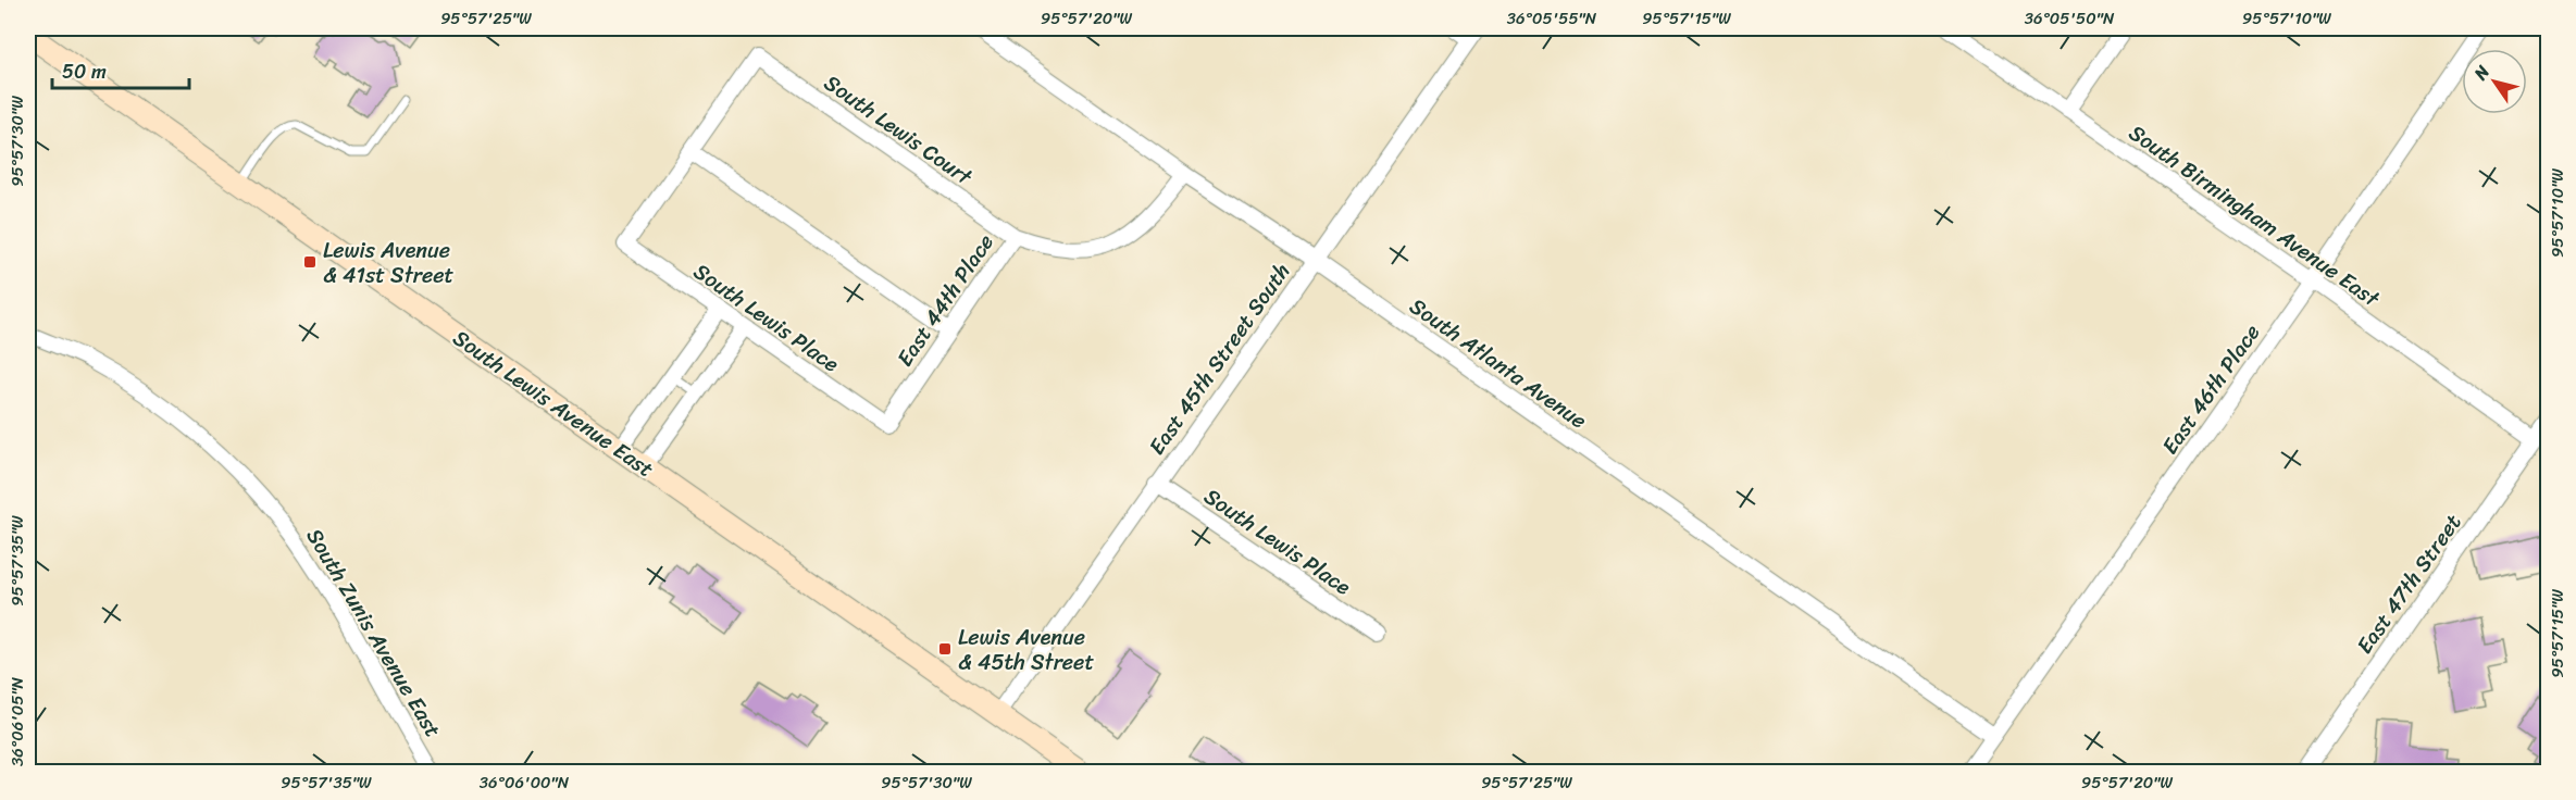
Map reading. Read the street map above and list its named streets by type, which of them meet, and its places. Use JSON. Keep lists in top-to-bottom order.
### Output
{
  "streets": {
    "main road": ["South Lewis Avenue East"],
    "street": [
      "South Lewis Court",
      "South Birmingham Avenue East",
      "East 44th Place",
      "South Lewis Place",
      "East 45th Street South",
      "South Atlanta Avenue",
      "East 46th Place",
      "East 47th Street",
      "South Zunis Avenue East"
    ]
  },
  "crossings": [
    ["South Lewis Court", "East 44th Place"],
    ["South Lewis Court", "South Lewis Place"],
    ["South Birmingham Avenue East", "East 46th Place"],
    ["South Birmingham Avenue East", "East 47th Street"],
    ["East 44th Place", "South Lewis Place"],
    ["East 44th Place", "South Atlanta Avenue"],
    ["South Lewis Place", "East 45th Street South"],
    ["East 45th Street South", "South Atlanta Avenue"],
    ["East 45th Street South", "South Lewis Avenue East"],
    ["South Atlanta Avenue", "East 46th Place"]
  ],
  "places": {
    "transit": ["Lewis Avenue & 41st Street", "Lewis Avenue & 45th Street"]
  },
  "scale_bar": "50 m",
  "north": "top left",
  "coordinates": [
    "95°57'25\"W",
    "95°57'20\"W",
    "36°05'55\"N",
    "95°57'15\"W",
    "36°05'50\"N",
    "95°57'10\"W",
    "95°57'30\"W",
    "95°57'35\"W",
    "36°06'05\"N",
    "36°06'00\"N"
  ]
}
